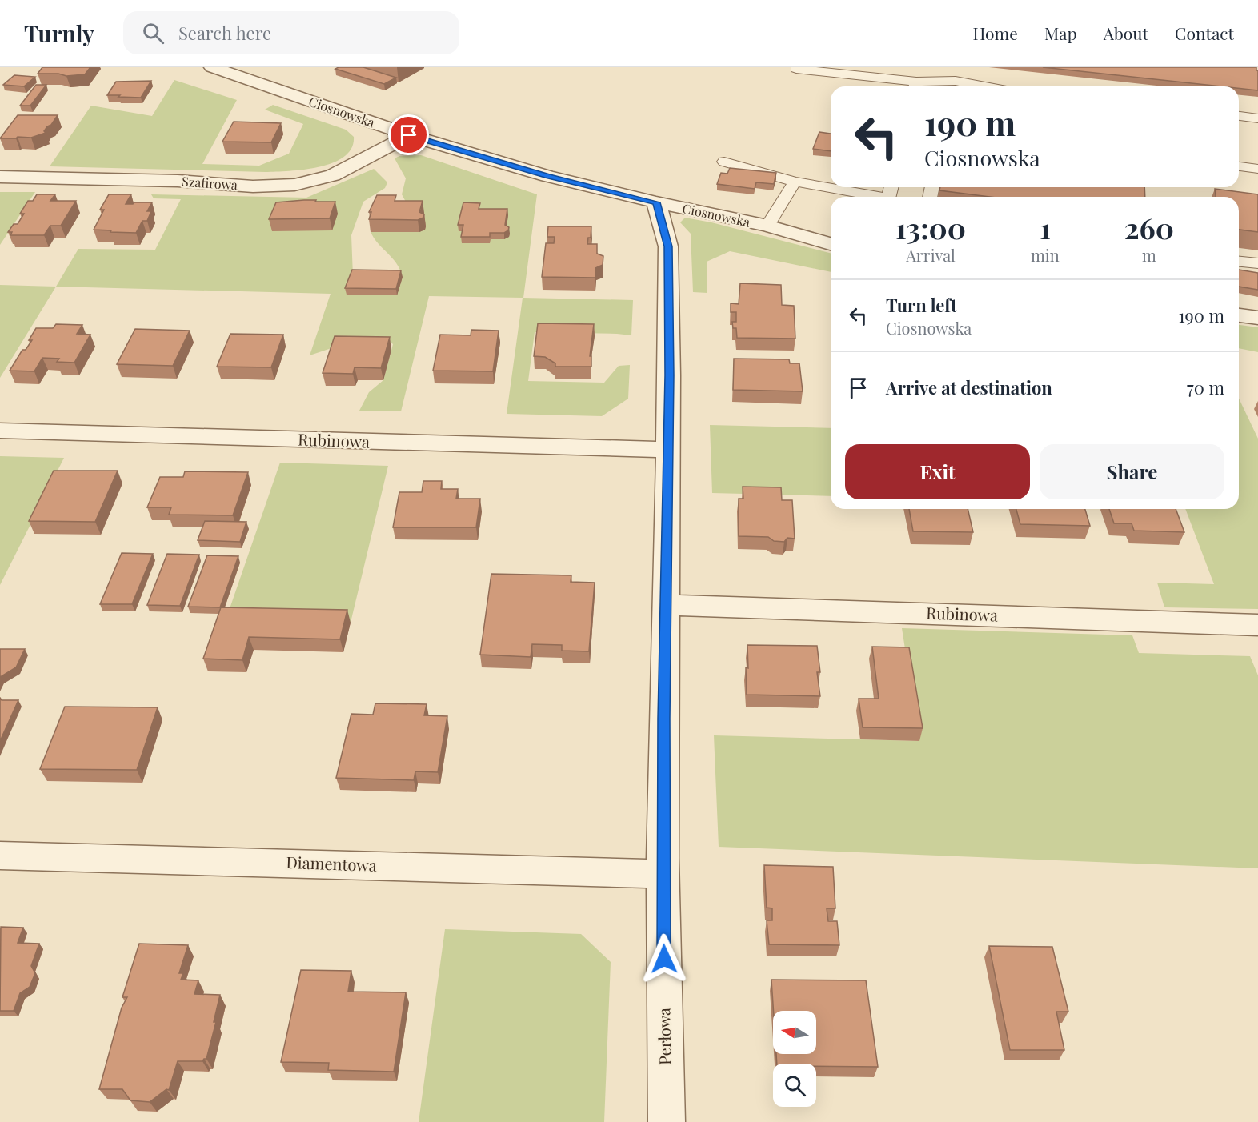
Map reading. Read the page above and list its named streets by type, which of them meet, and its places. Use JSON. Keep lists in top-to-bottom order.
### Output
{
  "streets": {
    "street": [
      "Ciosnowska",
      "Szafirowa",
      "Rubinowa",
      "Diamentowa",
      "Perłowa"
    ]
  },
  "crossings": [
    ["Ciosnowska", "Szafirowa"],
    ["Ciosnowska", "Perłowa"],
    ["Rubinowa", "Perłowa"],
    ["Diamentowa", "Perłowa"]
  ],
  "north": "left",
  "page": {
    "header": "Turnly",
    "search": "Search here",
    "nav": [
      "Home",
      "Map",
      "About",
      "Contact"
    ],
    "turn": ["190 m", "Ciosnowska"],
    "eta": [
      "13:00",
      "Arrival",
      "1",
      "min",
      "260",
      "m"
    ],
    "list": [
      {
        "name": "Turn left",
        "note": "Ciosnowska",
        "value": "190 m"
      },
      {
        "name": "Arrive at destination",
        "value": "70 m"
      }
    ],
    "buttons": ["Exit", "Share"]
  }
}
